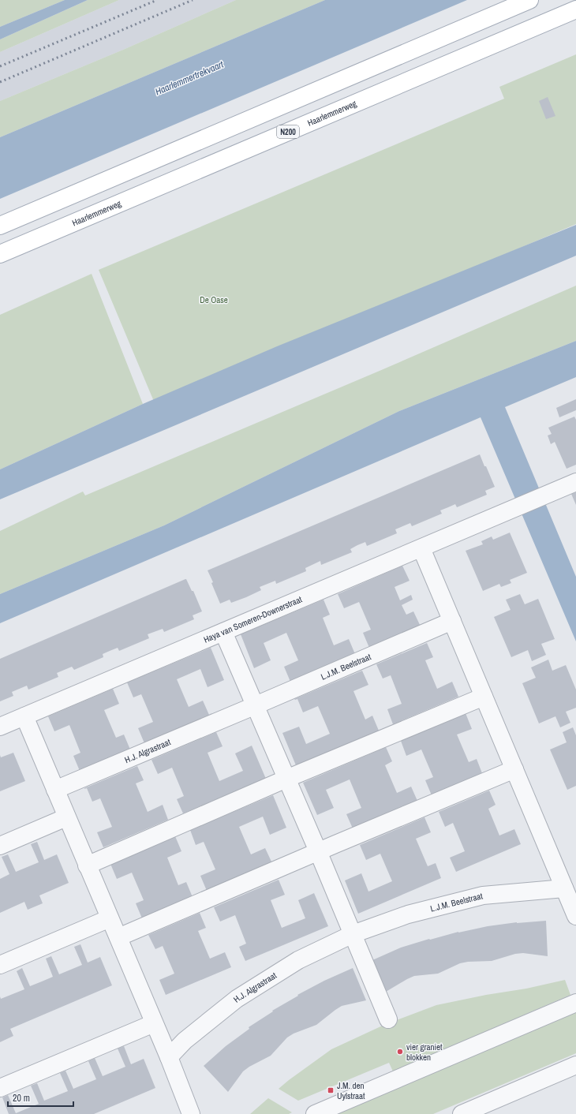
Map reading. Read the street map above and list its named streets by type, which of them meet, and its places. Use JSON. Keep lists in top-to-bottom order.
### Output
{
  "streets": {
    "main road": ["Haarlemmerweg", "N200"],
    "street": ["Haya van Someren-Downerstraat", "L.J.M. Beelstraat", "H.J. Algrastraat"]
  },
  "crossings": [
    ["L.J.M. Beelstraat", "H.J. Algrastraat"]
  ],
  "water": ["Haarlemmertrekvaart"],
  "parks": ["De Oase"],
  "places": {
    "other": ["vier graniet blokken"],
    "transit": ["J.M. den Uylstraat"]
  },
  "scale_bar": "20 m"
}
